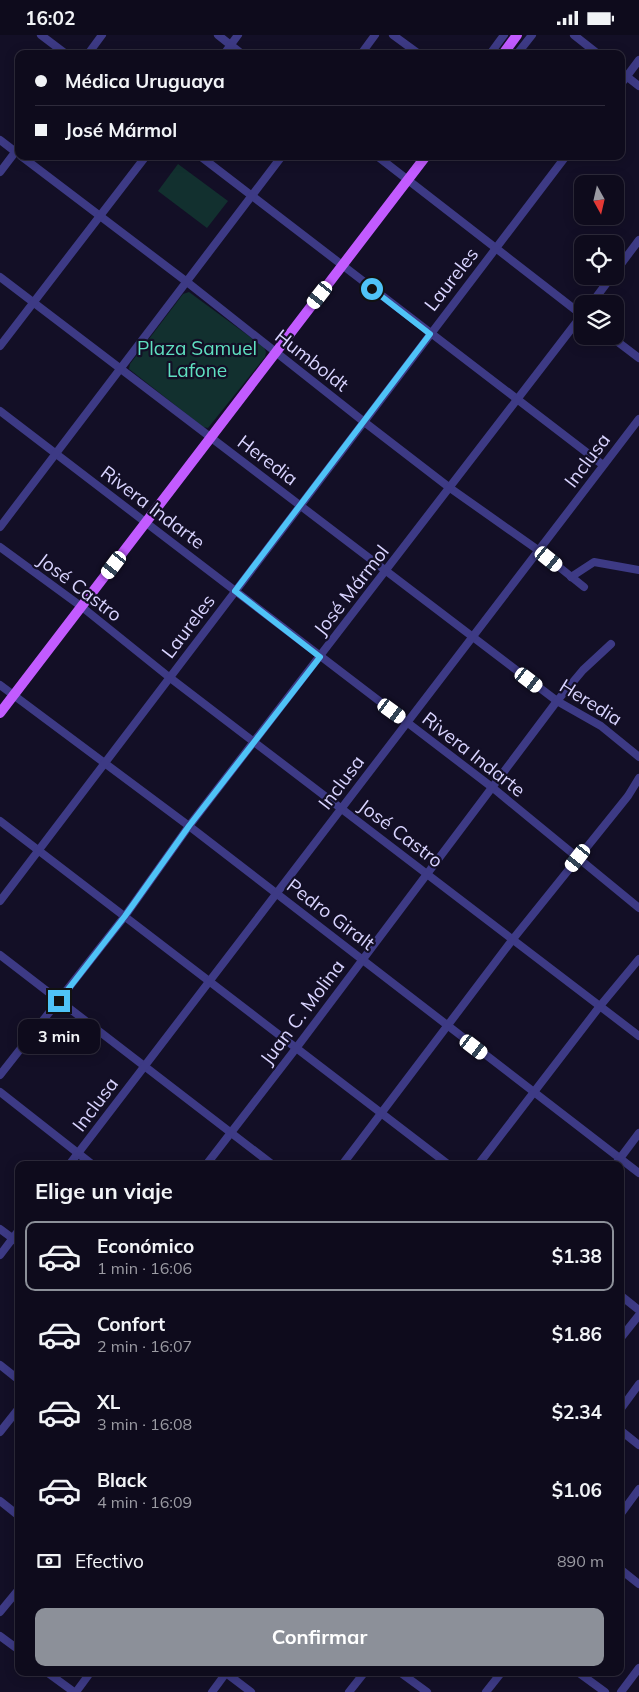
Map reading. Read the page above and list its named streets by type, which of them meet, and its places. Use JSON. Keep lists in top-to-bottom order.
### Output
{
  "streets": {
    "street": [
      "Laureles",
      "Humboldt",
      "Heredia",
      "Inclusa",
      "Rivera Indarte",
      "José Castro",
      "José Mármol",
      "Pedro Giralt",
      "Juan C. Molina"
    ]
  },
  "crossings": [
    ["Laureles", "Humboldt"],
    ["Laureles", "Heredia"],
    ["Laureles", "Rivera Indarte"],
    ["Laureles", "José Castro"],
    ["Laureles", "Pedro Giralt"],
    ["Humboldt", "Inclusa"],
    ["Humboldt", "José Mármol"],
    ["Heredia", "Inclusa"],
    ["Heredia", "José Mármol"],
    ["Heredia", "Juan C. Molina"],
    ["Inclusa", "Rivera Indarte"],
    ["Inclusa", "José Castro"],
    ["Inclusa", "Pedro Giralt"],
    ["Rivera Indarte", "José Mármol"],
    ["Rivera Indarte", "Juan C. Molina"],
    ["José Castro", "José Mármol"],
    ["José Castro", "Juan C. Molina"],
    ["José Mármol", "Pedro Giralt"],
    ["Pedro Giralt", "Juan C. Molina"]
  ],
  "parks": ["Plaza Samuel Lafone"],
  "north": "bottom",
  "page": {
    "status": "16:02",
    "banner": ["Médica Uruguaya", "José Mármol"],
    "bubble": "3 min",
    "heading": "Elige un viaje",
    "list": [
      {
        "name": "Económico",
        "note": "1 min · 16:06",
        "value": "$1.38"
      },
      {
        "name": "Confort",
        "note": "2 min · 16:07",
        "value": "$1.86"
      },
      {
        "name": "XL",
        "note": "3 min · 16:08",
        "value": "$2.34"
      },
      {
        "name": "Black",
        "note": "4 min · 16:09",
        "value": "$1.06"
      }
    ],
    "pay": ["Efectivo", "890 m"],
    "buttons": "Confirmar"
  }
}
